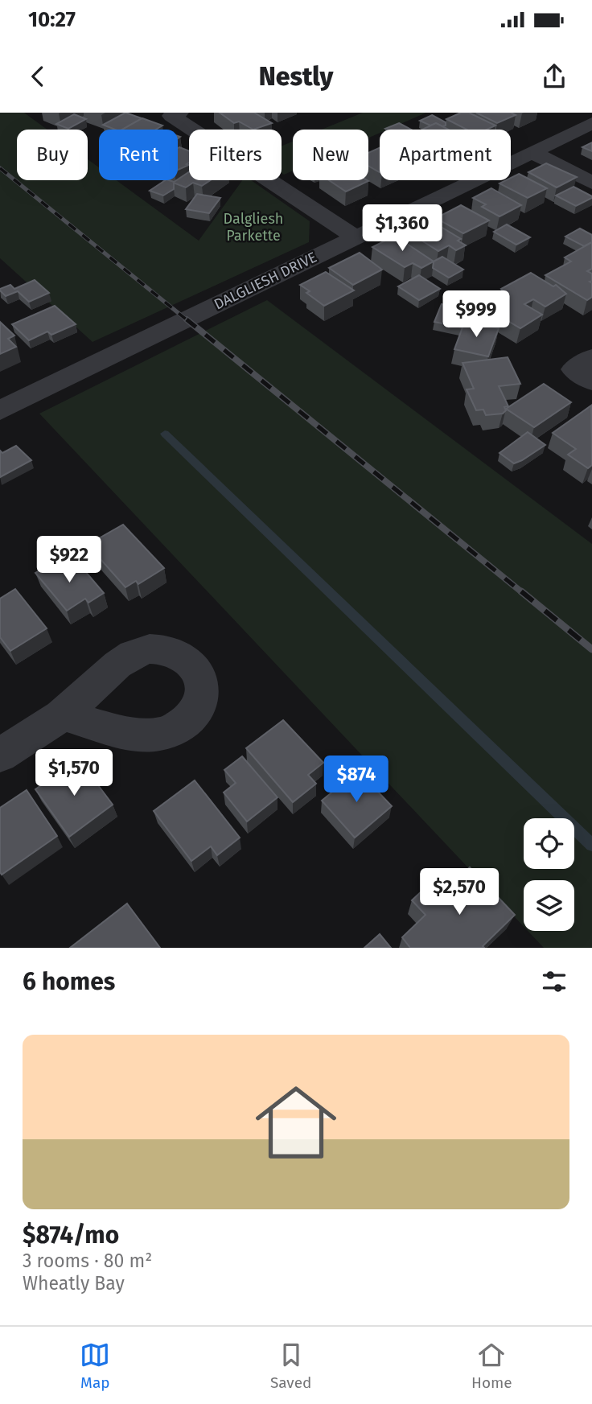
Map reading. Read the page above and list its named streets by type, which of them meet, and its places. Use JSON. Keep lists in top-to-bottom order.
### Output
{
  "streets": {
    "street": ["DALGLIESH DRIVE"]
  },
  "parks": ["Dalgliesh Parkette"],
  "page": {
    "status": "10:27",
    "header": "Nestly",
    "chip": [
      "Buy",
      "Rent",
      "Filters",
      "New",
      "Apartment"
    ],
    "price": [
      "$1,360",
      "$999",
      "$922",
      "$1,570",
      "$874",
      "$2,570"
    ],
    "heading": "6 homes",
    "list": [
      {
        "name": "$874/mo",
        "note": "3 rooms · 80 m² · Wheatly Bay"
      }
    ],
    "tabs": ["Map", "Saved", "Home"]
  }
}
